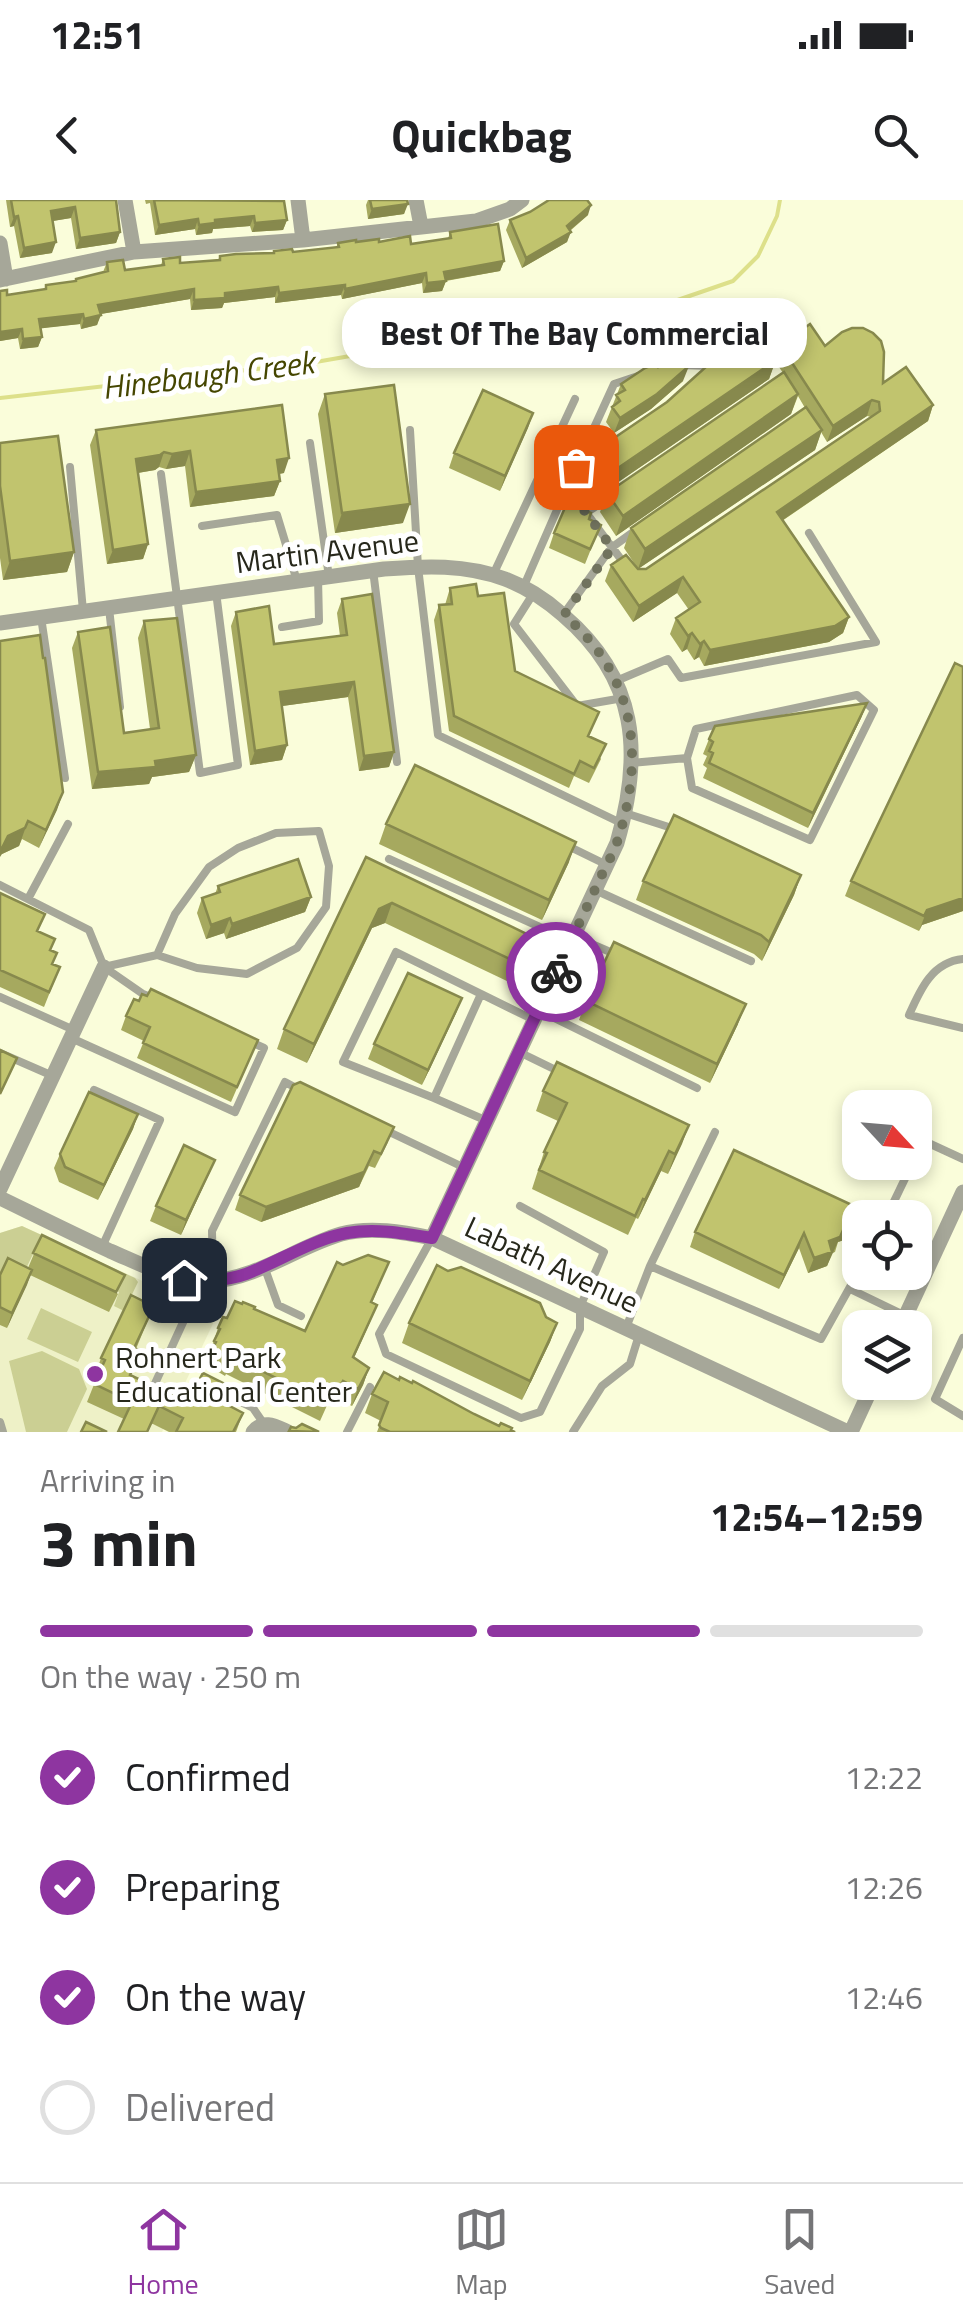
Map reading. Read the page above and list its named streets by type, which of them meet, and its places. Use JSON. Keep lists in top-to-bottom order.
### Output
{
  "streets": {
    "street": ["Martin Avenue", "Labath Avenue"]
  },
  "crossings": [
    ["Martin Avenue", "Labath Avenue"]
  ],
  "water": ["Hinebaugh Creek"],
  "places": ["Best Of The Bay Commercial", "Rohnert Park Educational Center"],
  "north": "bottom right",
  "page": {
    "status": "12:51",
    "header": "Quickbag",
    "bubble": "Best Of The Bay Commercial",
    "heading": ["3 min", "Arriving in", "12:54–12:59"],
    "bar": "On the way · 250 m",
    "list": [
      ["Confirmed", "12:22"],
      ["Preparing", "12:26"],
      ["On the way", "12:46"],
      "Delivered"
    ],
    "tabs": ["Home", "Map", "Saved"]
  }
}
